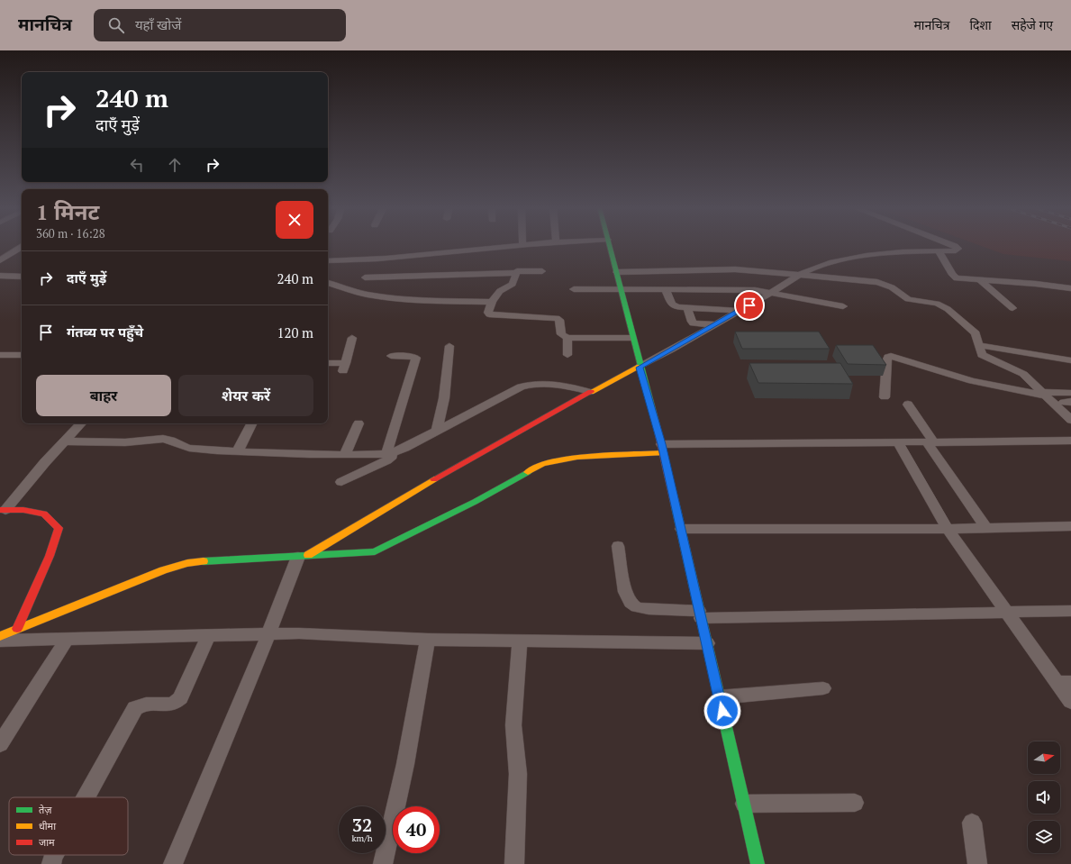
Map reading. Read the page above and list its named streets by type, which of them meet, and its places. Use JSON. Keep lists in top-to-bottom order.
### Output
{
  "legend": ["तेज़", "धीमा", "जाम"],
  "north": "right",
  "page": {
    "header": "मानचित्र",
    "search": "यहाँ खोजें",
    "nav": ["मानचित्र", "दिशा", "सहेजे गए"],
    "turn": ["240 m", "दाएँ मुड़ें"],
    "heading": ["1 मिनट", "360 m · 16:28"],
    "list": [
      {
        "name": "दाएँ मुड़ें",
        "value": "240 m"
      },
      {
        "name": "गंतव्य पर पहुँचे",
        "value": "120 m"
      }
    ],
    "buttons": ["बाहर", "शेयर करें"],
    "speed": "32 km/h",
    "limit": "40"
  }
}
